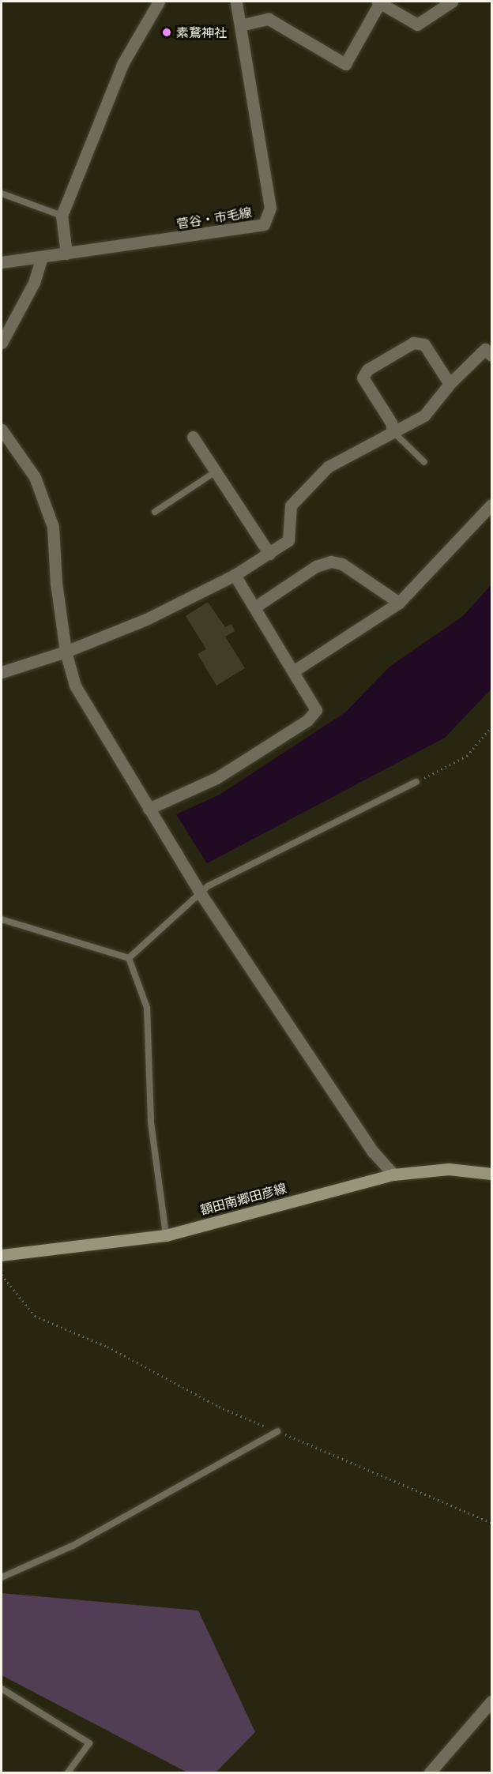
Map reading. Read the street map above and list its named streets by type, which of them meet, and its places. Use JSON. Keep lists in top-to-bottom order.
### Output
{
  "streets": {
    "main road": ["額田南郷田彦線"],
    "street": ["菅谷・市毛線"]
  },
  "places": ["素鵞神社"]
}
